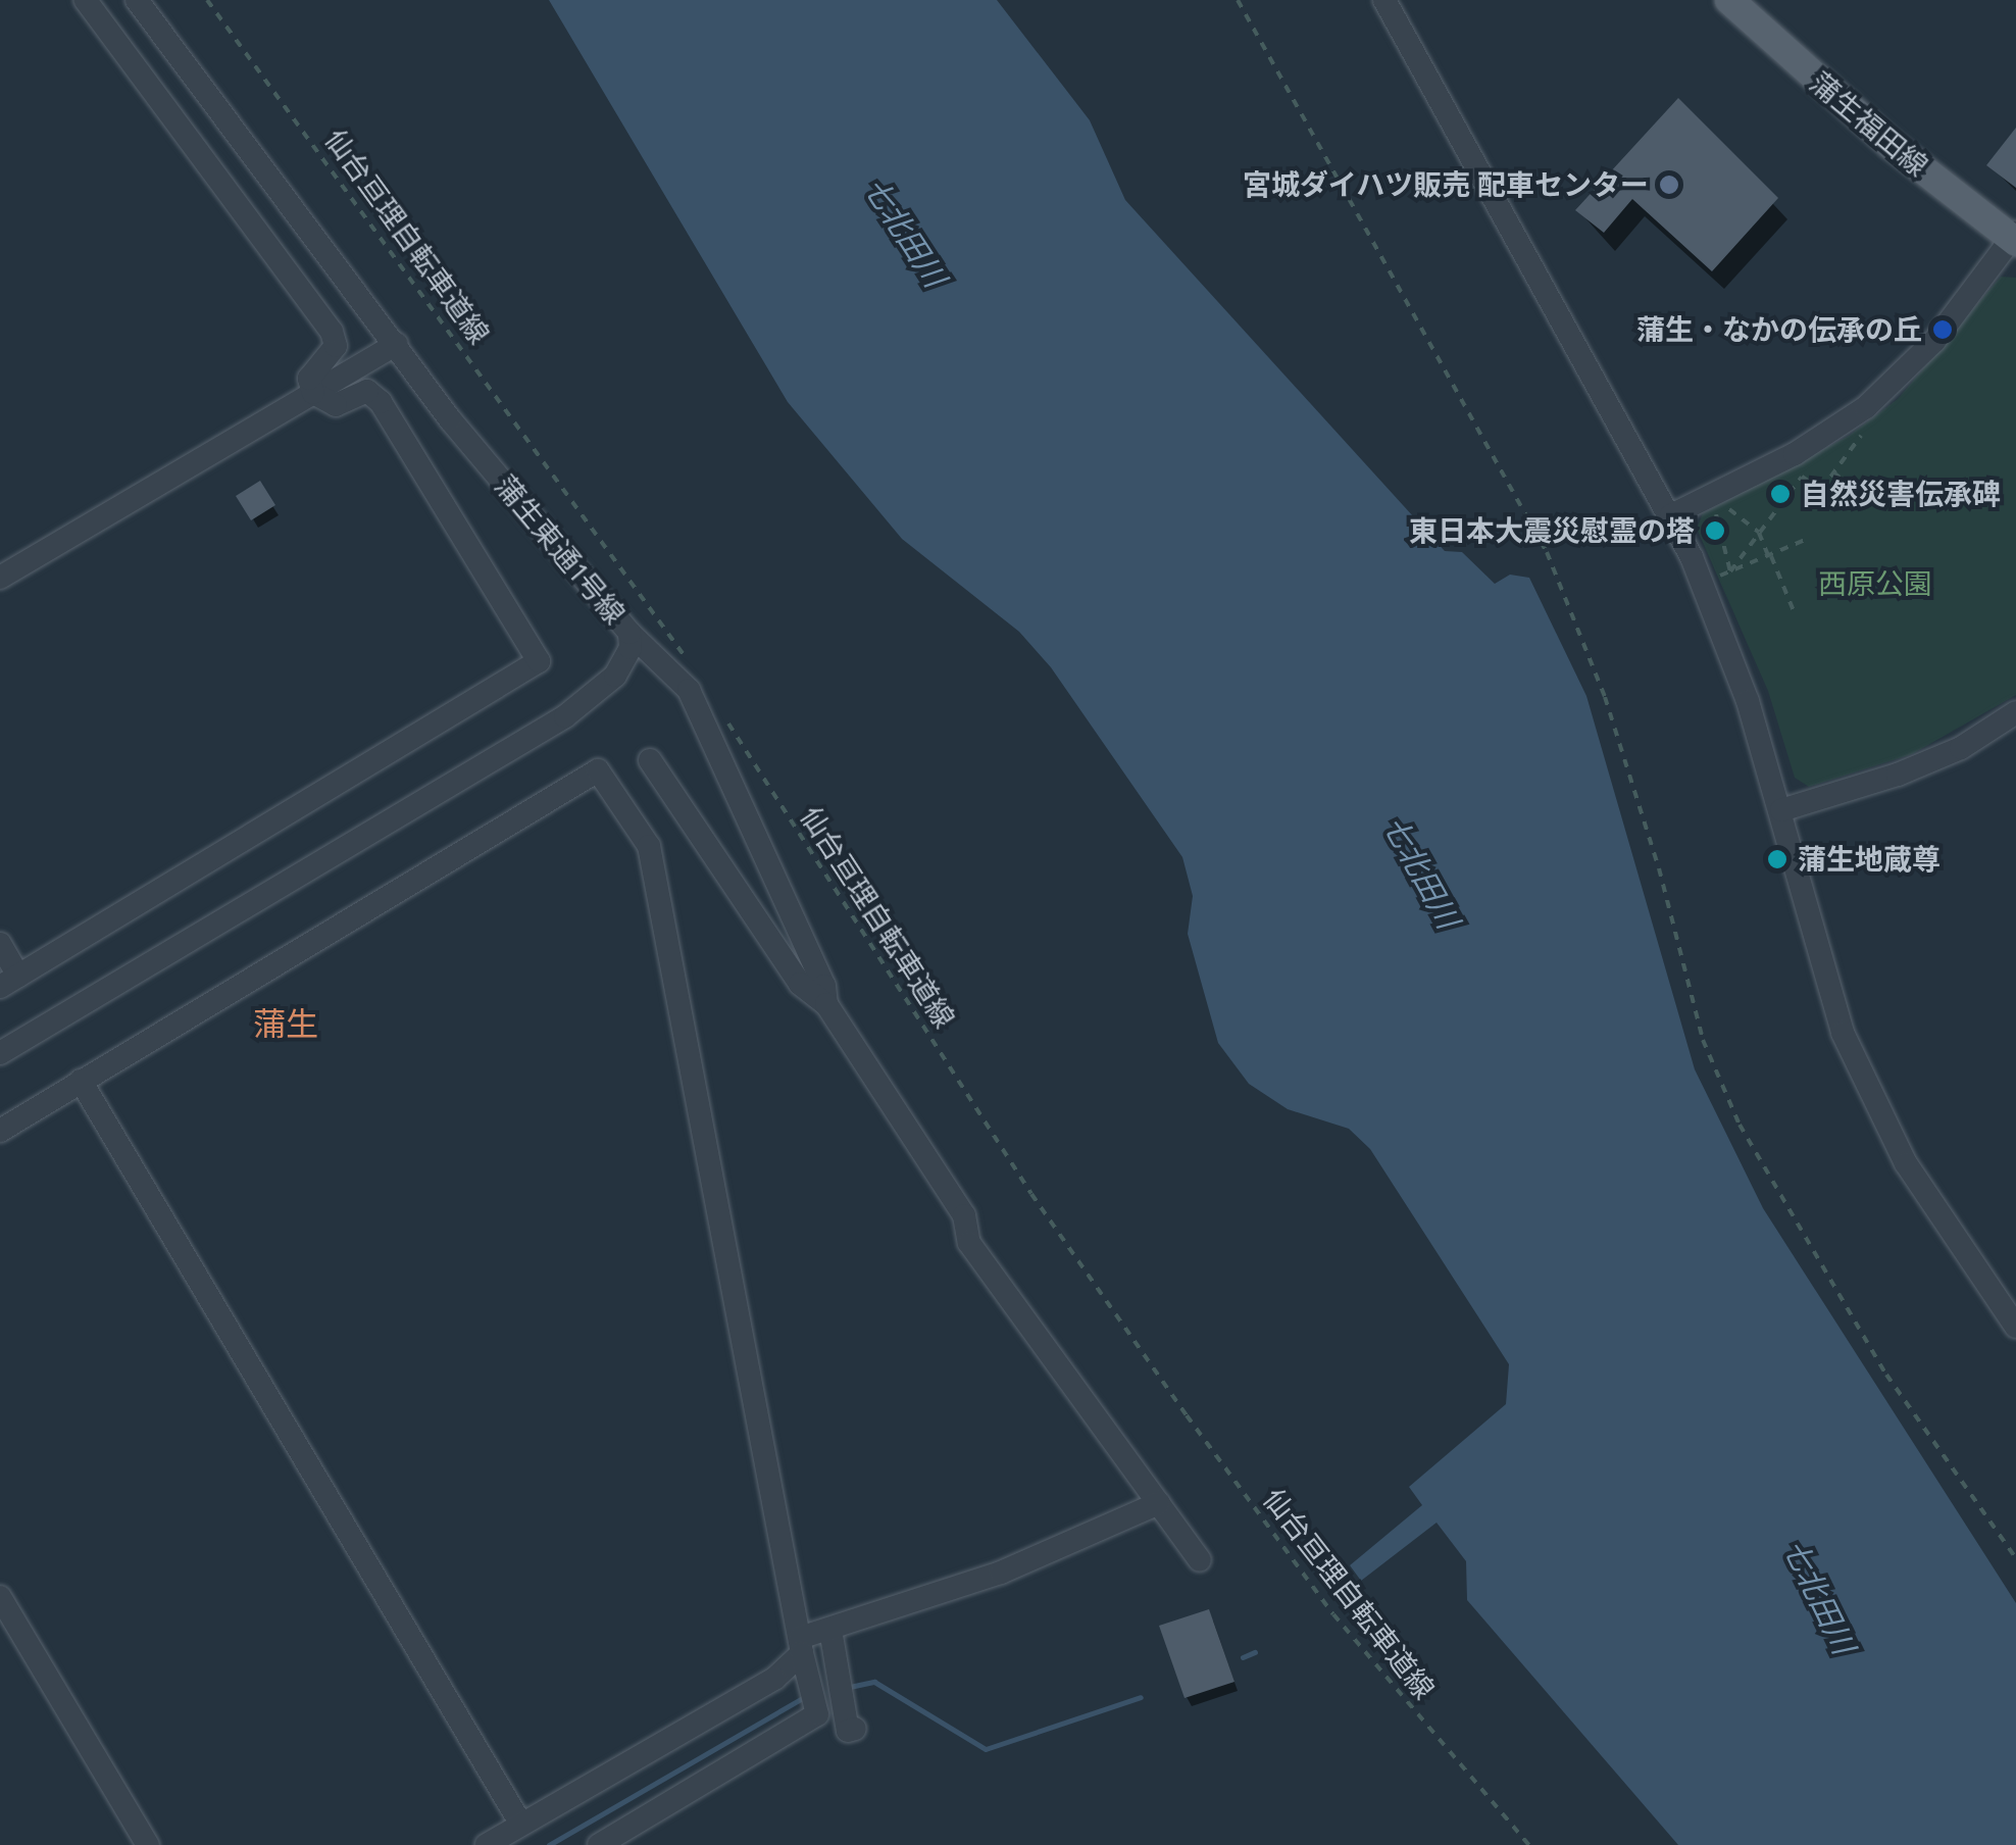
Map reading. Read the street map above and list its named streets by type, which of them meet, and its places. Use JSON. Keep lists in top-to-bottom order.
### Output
{
  "streets": {
    "main road": ["蒲生福田線"],
    "street": ["蒲生東通1号線"],
    "path": ["仙台亘理自転車道線"]
  },
  "districts": ["蒲生"],
  "water": ["七北田川"],
  "parks": ["西原公園"],
  "places": [
    "宮城ダイハツ販売 配車センター",
    "蒲生・なかの伝承の丘",
    "自然災害伝承碑",
    "東日本大震災慰霊の塔",
    "蒲生地蔵尊"
  ]
}
